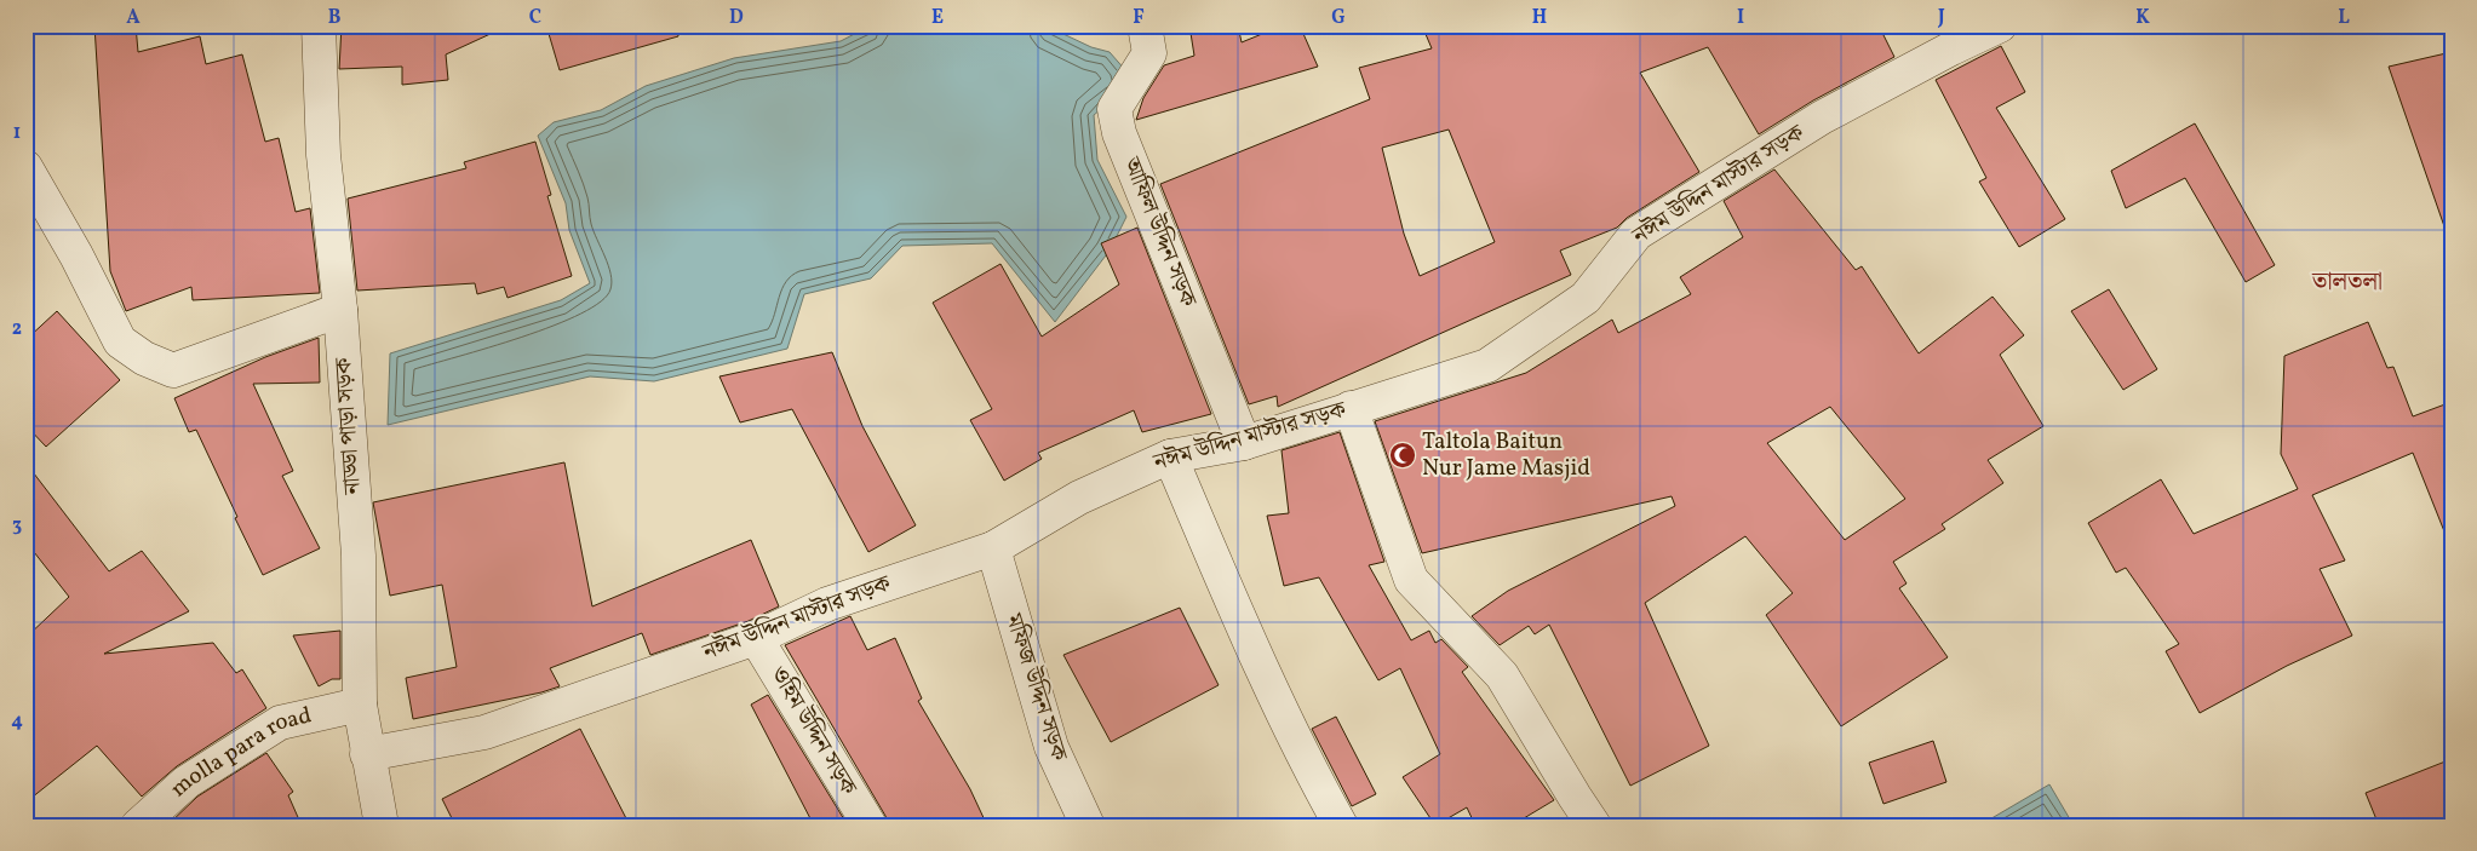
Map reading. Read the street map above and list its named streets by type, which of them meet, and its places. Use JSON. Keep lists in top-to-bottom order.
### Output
{
  "streets": {
    "street": [
      "নঈম উদ্দিন মাস্টার সড়ক",
      "আফিল উদ্দিন সড়ক",
      "নাড্ডা পাড়া সড়ক",
      "মফিজ উদ্দিন সড়ক",
      "ওহিম উদ্দিন সড়ক",
      "molla para road"
    ]
  },
  "crossings": [
    ["নঈম উদ্দিন মাস্টার সড়ক", "আফিল উদ্দিন সড়ক"],
    ["নঈম উদ্দিন মাস্টার সড়ক", "নাড্ডা পাড়া সড়ক"],
    ["নঈম উদ্দিন মাস্টার সড়ক", "মফিজ উদ্দিন সড়ক"],
    ["নঈম উদ্দিন মাস্টার সড়ক", "ওহিম উদ্দিন সড়ক"],
    ["নাড্ডা পাড়া সড়ক", "molla para road"]
  ],
  "districts": ["তালতলা"],
  "places": {
    "mosque": ["Taltola Baitun Nur Jame Masjid"]
  },
  "grid": {
    "columns": [
      "A",
      "B",
      "C",
      "D",
      "E",
      "F",
      "G",
      "H",
      "I",
      "J",
      "K",
      "L"
    ],
    "rows": [
      "1",
      "2",
      "3",
      "4"
    ]
  }
}
